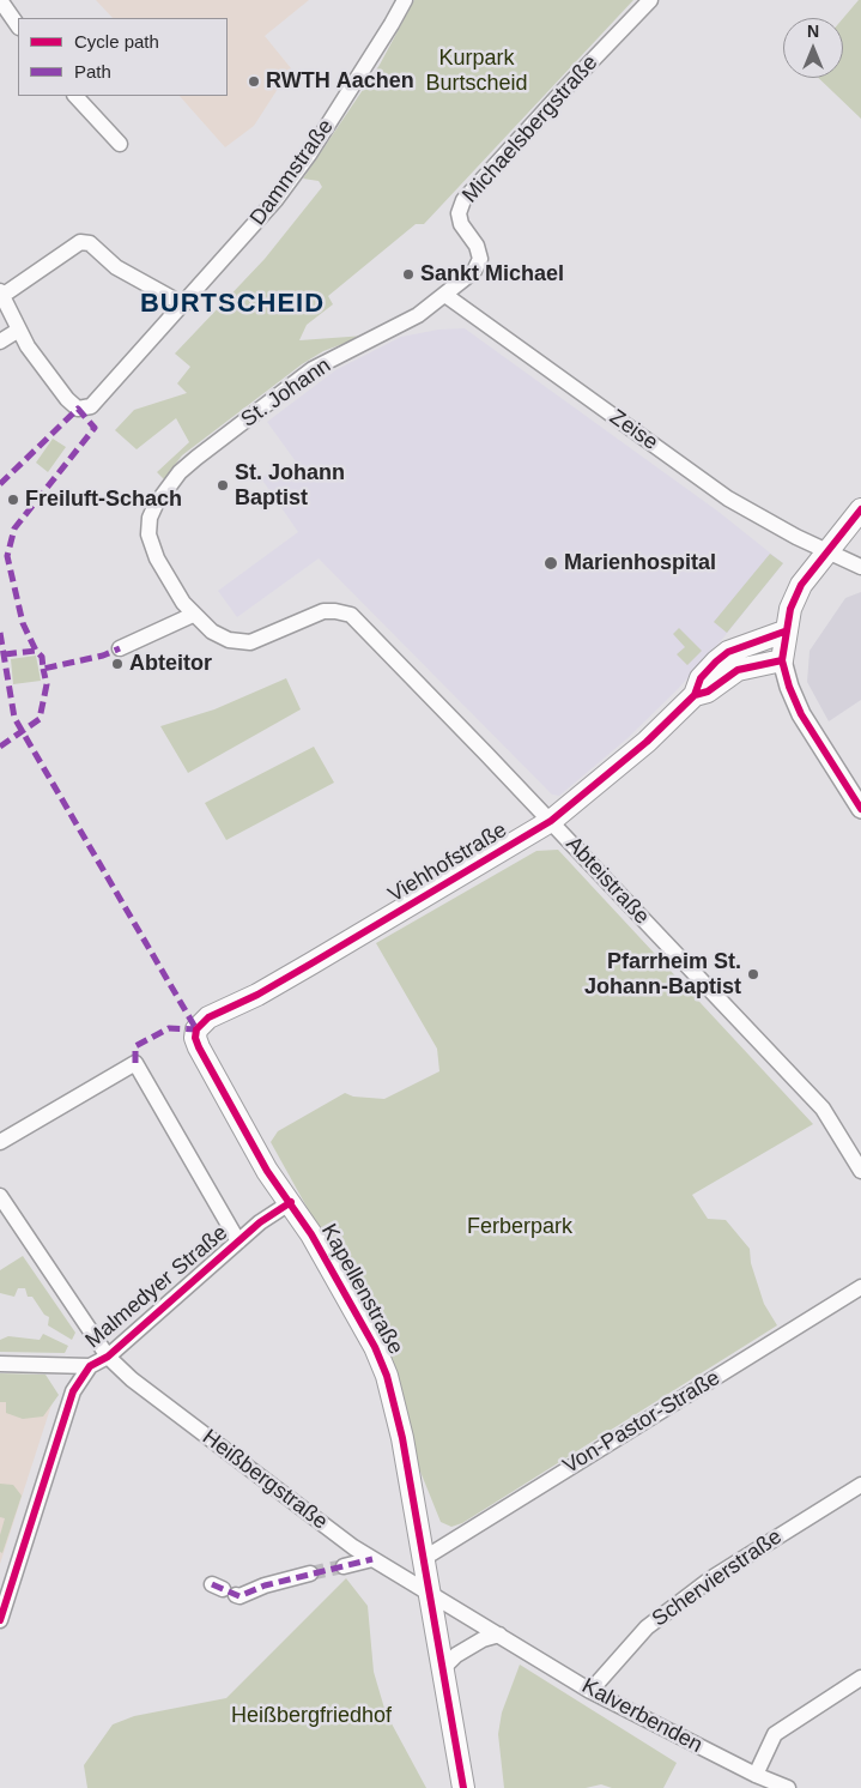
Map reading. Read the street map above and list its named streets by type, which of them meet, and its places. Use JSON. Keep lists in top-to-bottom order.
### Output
{
  "streets": {
    "main road": ["Viehhofstraße", "Kapellenstraße"],
    "street": [
      "Michaelsbergstraße",
      "Dammstraße",
      "St. Johann",
      "Zeise",
      "Abteistraße",
      "Malmedyer Straße",
      "Von-Pastor-Straße",
      "Heißbergstraße",
      "Schervierstraße",
      "Kalverbenden"
    ]
  },
  "crossings": [
    ["Michaelsbergstraße", "St. Johann"],
    ["Michaelsbergstraße", "Zeise"],
    ["St. Johann", "Zeise"],
    ["St. Johann", "Abteistraße"],
    ["Viehhofstraße", "Abteistraße"],
    ["Viehhofstraße", "Kapellenstraße"],
    ["Malmedyer Straße", "Kapellenstraße"],
    ["Malmedyer Straße", "Heißbergstraße"],
    ["Kapellenstraße", "Von-Pastor-Straße"],
    ["Kapellenstraße", "Heißbergstraße"],
    ["Kapellenstraße", "Kalverbenden"],
    ["Heißbergstraße", "Kalverbenden"],
    ["Schervierstraße", "Kalverbenden"]
  ],
  "districts": ["BURTSCHEID"],
  "parks": ["Kurpark Burtscheid", "Ferberpark", "Heißbergfriedhof"],
  "places": [
    "RWTH Aachen",
    "Sankt Michael",
    "St. Johann Baptist",
    "Freiluft-Schach",
    "Marienhospital",
    "Abteitor",
    "Pfarrheim St. Johann-Baptist"
  ],
  "legend": ["Cycle path", "Path"],
  "north": "top"
}
